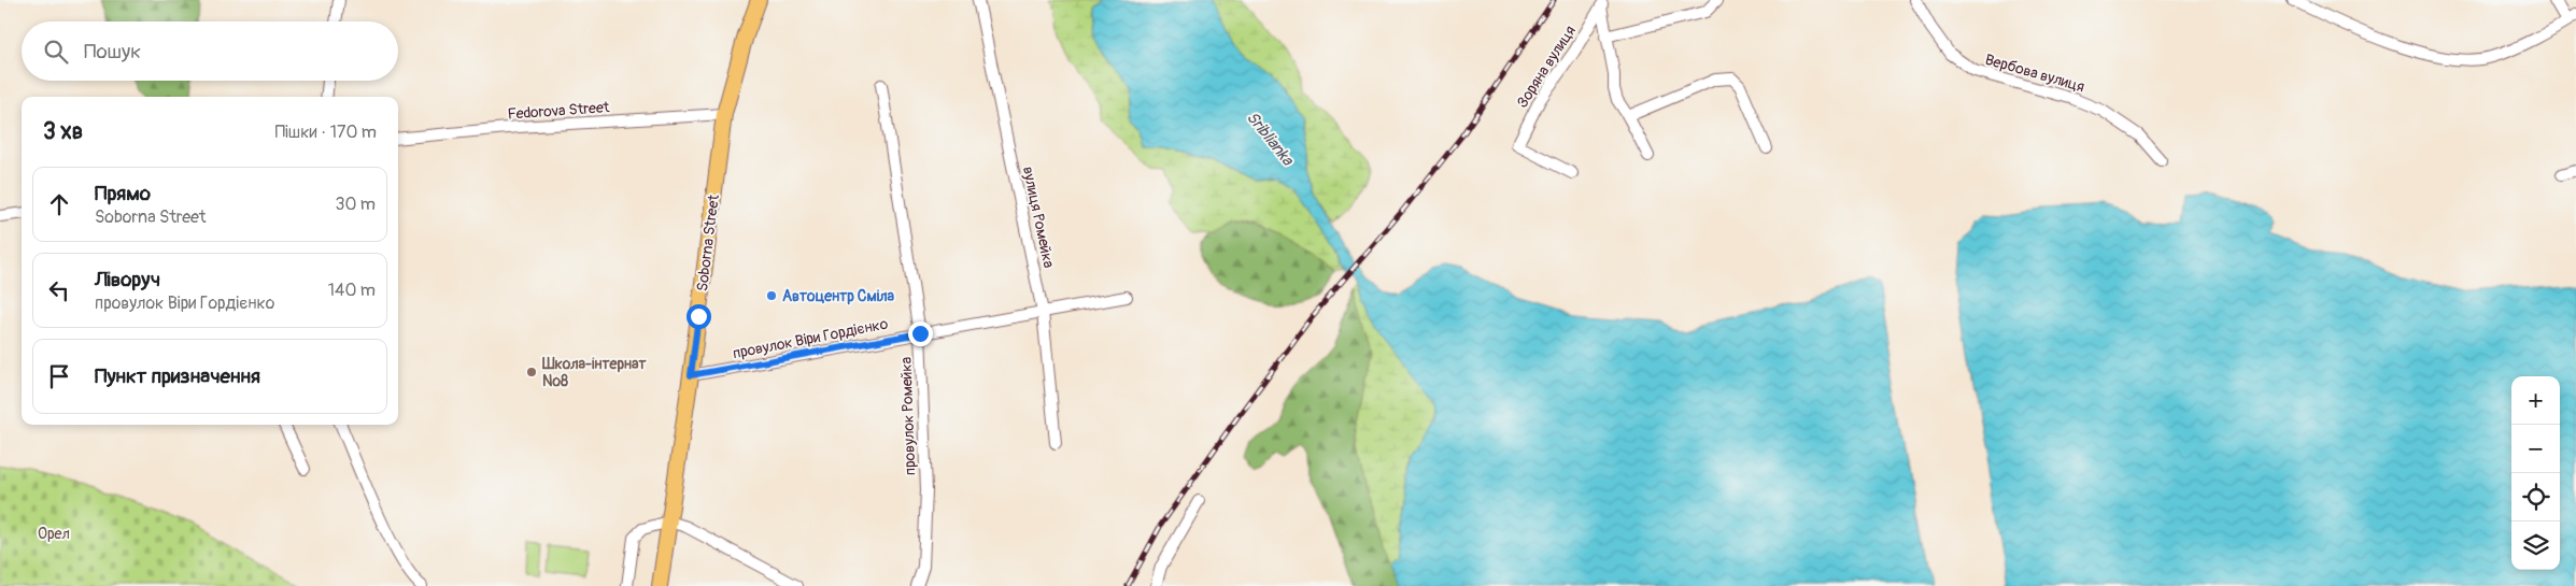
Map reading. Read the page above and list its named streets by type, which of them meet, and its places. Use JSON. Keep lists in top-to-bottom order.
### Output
{
  "streets": {
    "main road": ["Soborna Street"],
    "street": [
      "Зоряна вулиця",
      "Вербова вулиця",
      "Fedorova Street",
      "вулиця Ромейка",
      "провулок Віри Гордієнко",
      "провулок Ромейка"
    ]
  },
  "crossings": [
    ["Fedorova Street", "Soborna Street"],
    ["вулиця Ромейка", "провулок Віри Гордієнко"],
    ["Soborna Street", "провулок Віри Гордієнко"],
    ["провулок Віри Гордієнко", "провулок Ромейка"]
  ],
  "water": ["Sriblianka"],
  "parks": ["Орел"],
  "places": ["Автоцентр Сміла", "Школа-інтернат №8"],
  "page": {
    "search": "Пошук",
    "heading": ["3 хв", "Пішки · 170 m"],
    "list": [
      ["Прямо", "Soborna Street", "30 m"],
      ["Ліворуч", "провулок Віри Гордієнко", "140 m"],
      "Пункт призначення"
    ],
    "map_buttons": ["+", "−"]
  }
}
